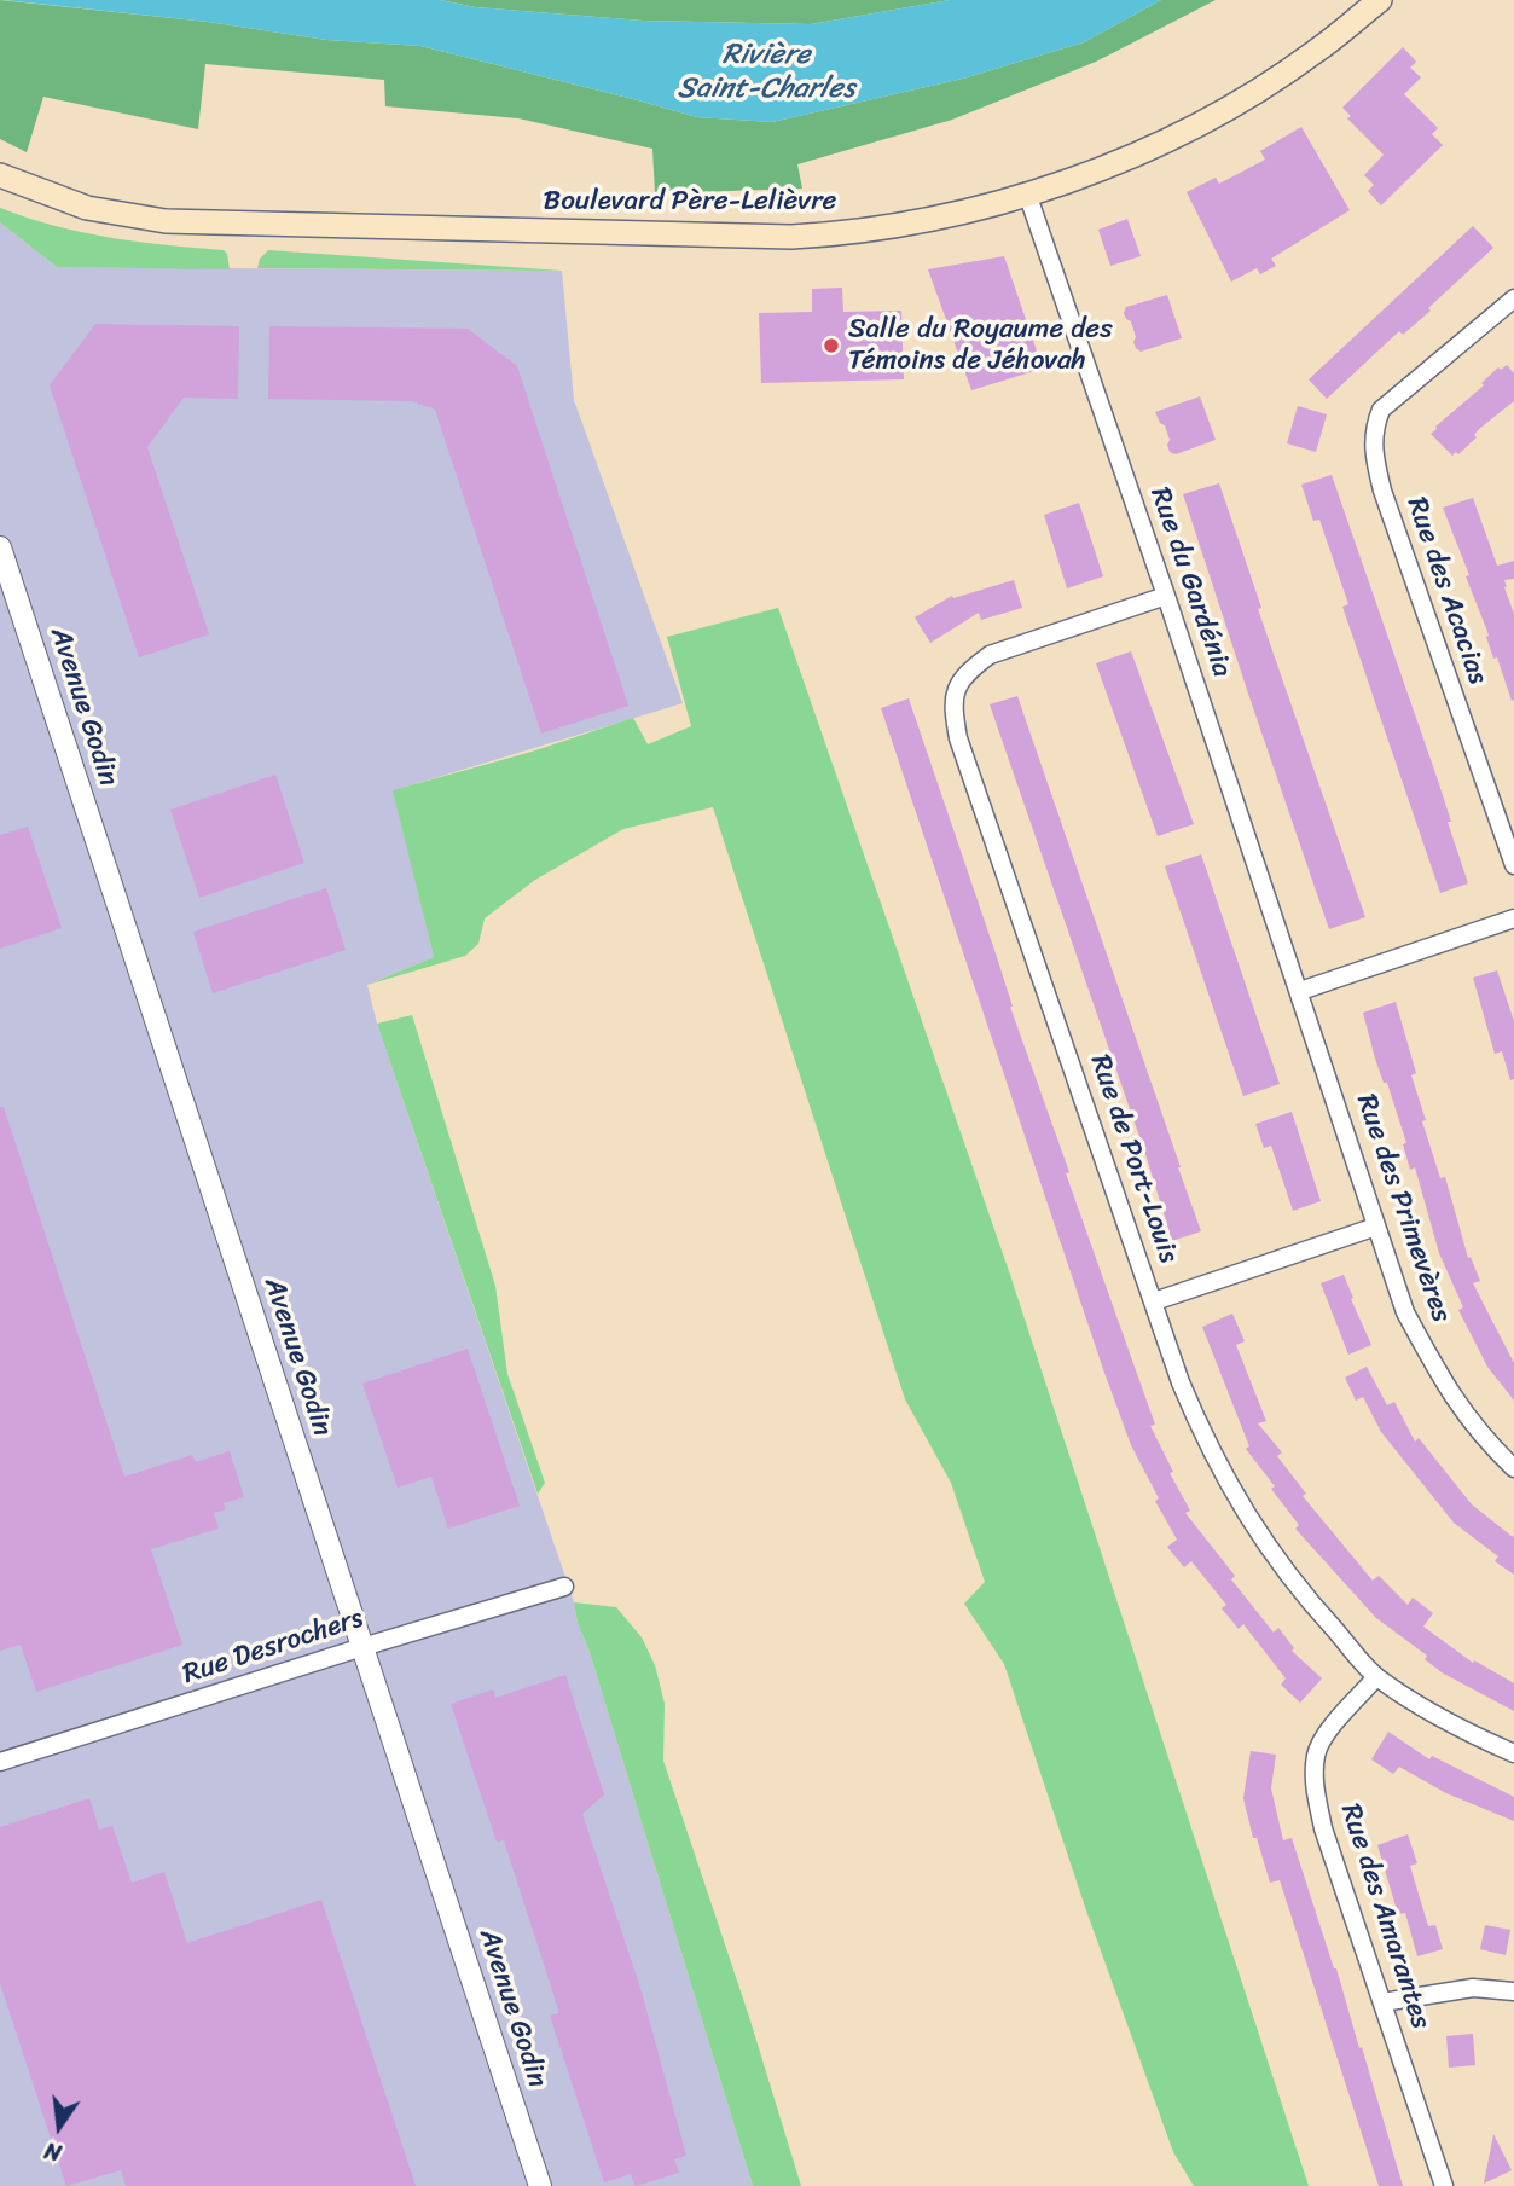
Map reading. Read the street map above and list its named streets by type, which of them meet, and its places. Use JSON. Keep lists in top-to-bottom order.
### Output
{
  "streets": {
    "main road": ["Boulevard Père-Lelièvre"],
    "street": [
      "Rue du Gardénia",
      "Rue des Acacias",
      "Avenue Godin",
      "Rue de Port-Louis",
      "Rue des Primevères",
      "Rue Desrochers",
      "Rue des Amarantes"
    ]
  },
  "crossings": [
    ["Boulevard Père-Lelièvre", "Rue du Gardénia"],
    ["Rue du Gardénia", "Rue de Port-Louis"],
    ["Rue du Gardénia", "Rue des Primevères"],
    ["Avenue Godin", "Rue Desrochers"],
    ["Rue de Port-Louis", "Rue des Amarantes"]
  ],
  "water": ["Rivière Saint-Charles"],
  "places": ["Salle du Royaume des Témoins de Jéhovah"],
  "north": "bottom"
}
